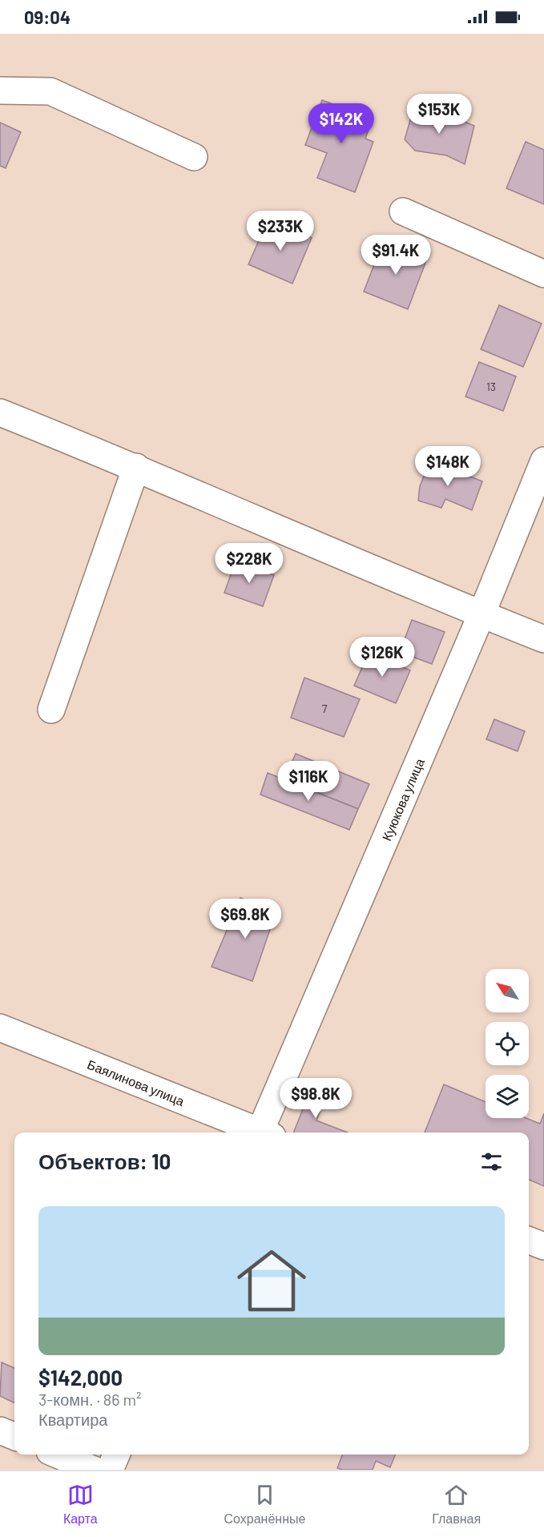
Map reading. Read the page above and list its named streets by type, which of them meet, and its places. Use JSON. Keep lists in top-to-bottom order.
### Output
{
  "streets": {
    "street": ["Куюкова улица", "Баялинова улица"]
  },
  "house_numbers": ["13", "7"],
  "north": "top left",
  "page": {
    "status": "09:04",
    "price": [
      "$153K",
      "$142K",
      "$233K",
      "$91.4K",
      "$148K",
      "$228K",
      "$126K",
      "$116K",
      "$69.8K",
      "$98.8K"
    ],
    "heading": "Объектов: 10",
    "list": [
      {
        "name": "$142,000",
        "note": "3-комн. · 86 m² · Квартира"
      }
    ],
    "tabs": ["Карта", "Сохранённые", "Главная"]
  }
}
